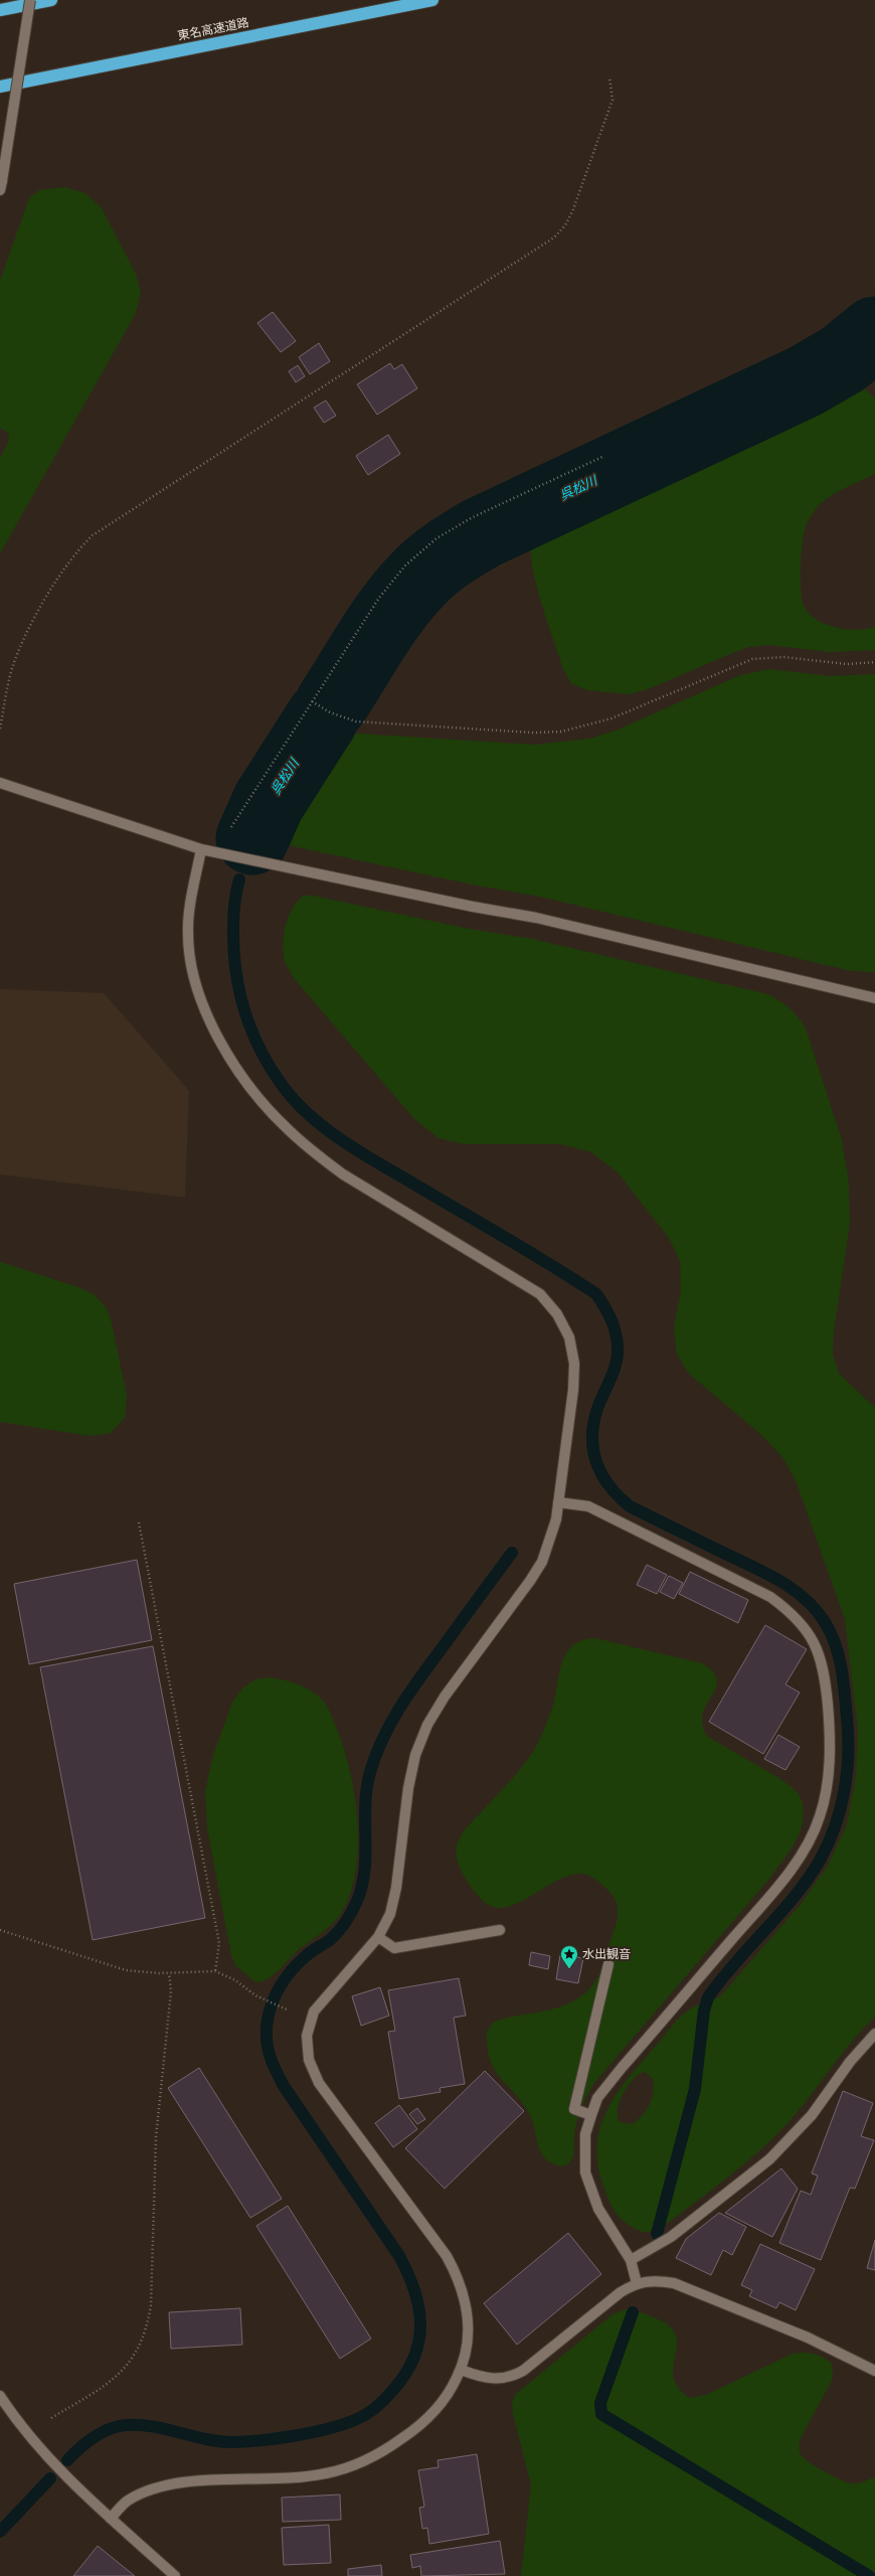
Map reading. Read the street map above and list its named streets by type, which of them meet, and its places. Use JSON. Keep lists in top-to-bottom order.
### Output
{
  "streets": {
    "highway": ["東名高速道路"]
  },
  "water": ["呉松川"],
  "places": {
    "place": ["水出観音"]
  }
}
